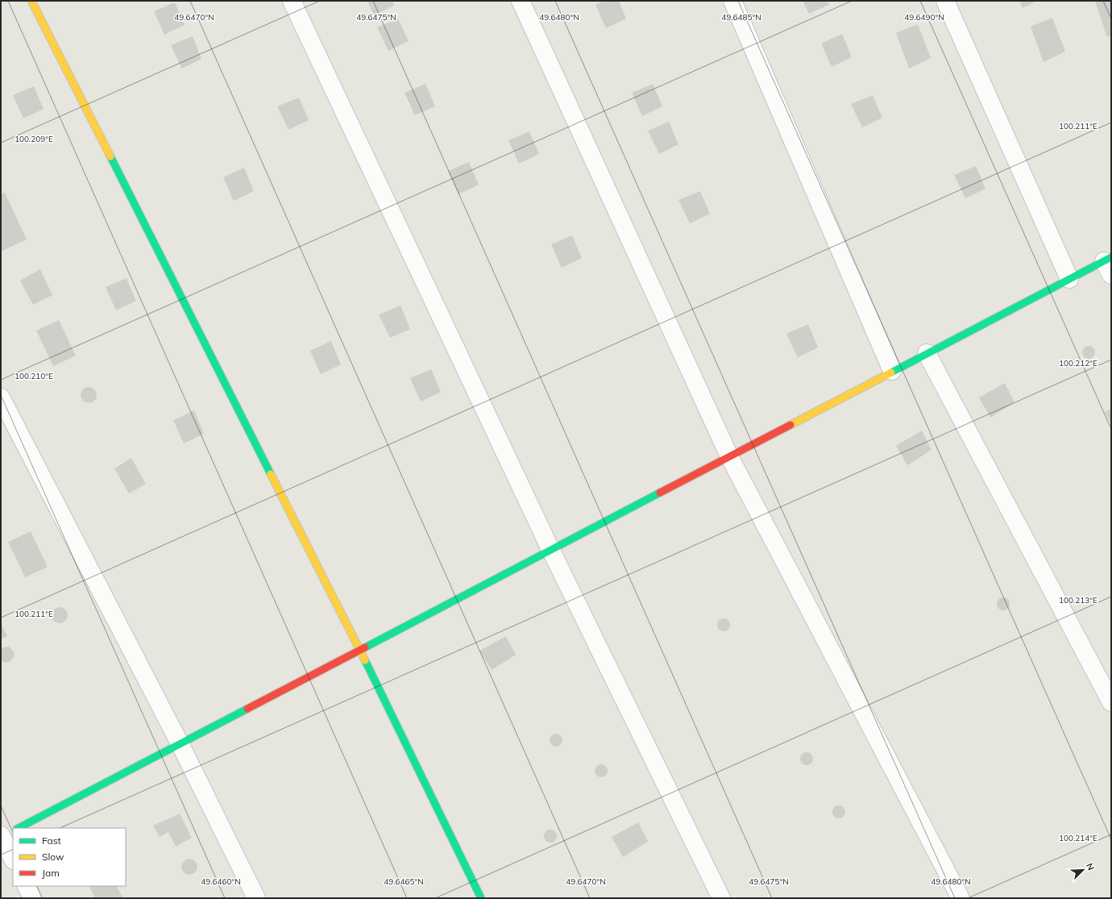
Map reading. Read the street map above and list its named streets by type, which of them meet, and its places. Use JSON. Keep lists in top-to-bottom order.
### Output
{
  "legend": ["Fast", "Slow", "Jam"],
  "north": "top right",
  "coordinates": [
    "49.6470°N",
    "49.6475°N",
    "49.6480°N",
    "49.6485°N",
    "49.6490°N",
    "100.211°E",
    "100.209°E",
    "100.212°E",
    "100.210°E",
    "100.213°E",
    "100.214°E",
    "49.6460°N",
    "49.6465°N"
  ]
}
